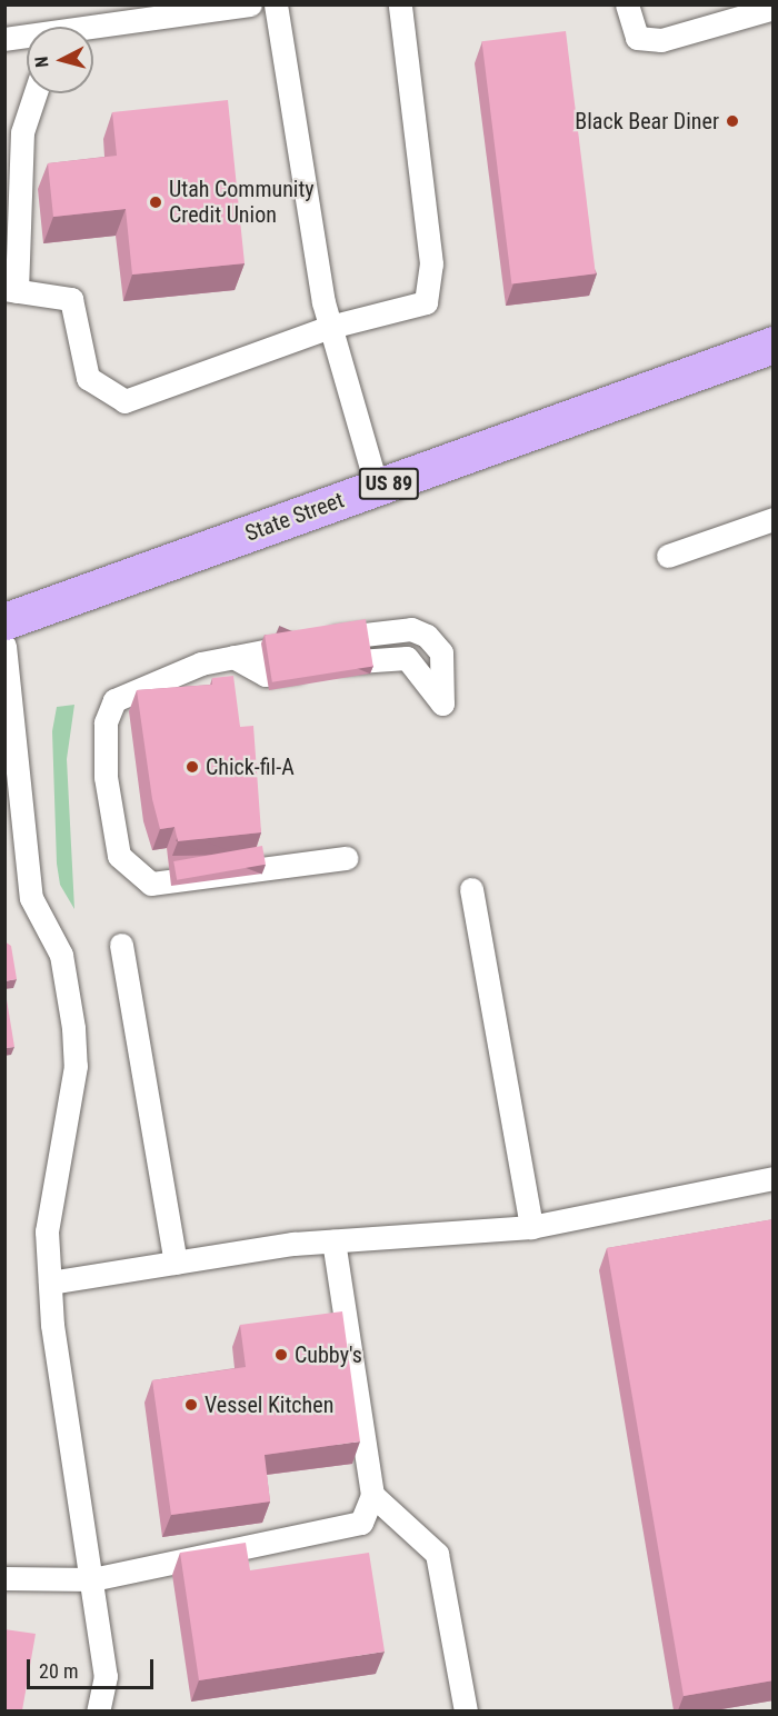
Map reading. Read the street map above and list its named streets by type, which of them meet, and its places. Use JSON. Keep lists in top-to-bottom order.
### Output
{
  "streets": {
    "main road": ["US 89", "State Street"]
  },
  "places": [
    "Black Bear Diner",
    "Utah Community Credit Union",
    "Chick-fil-A",
    "Cubby's",
    "Vessel Kitchen"
  ],
  "scale_bar": "20 m",
  "north": "left"
}
